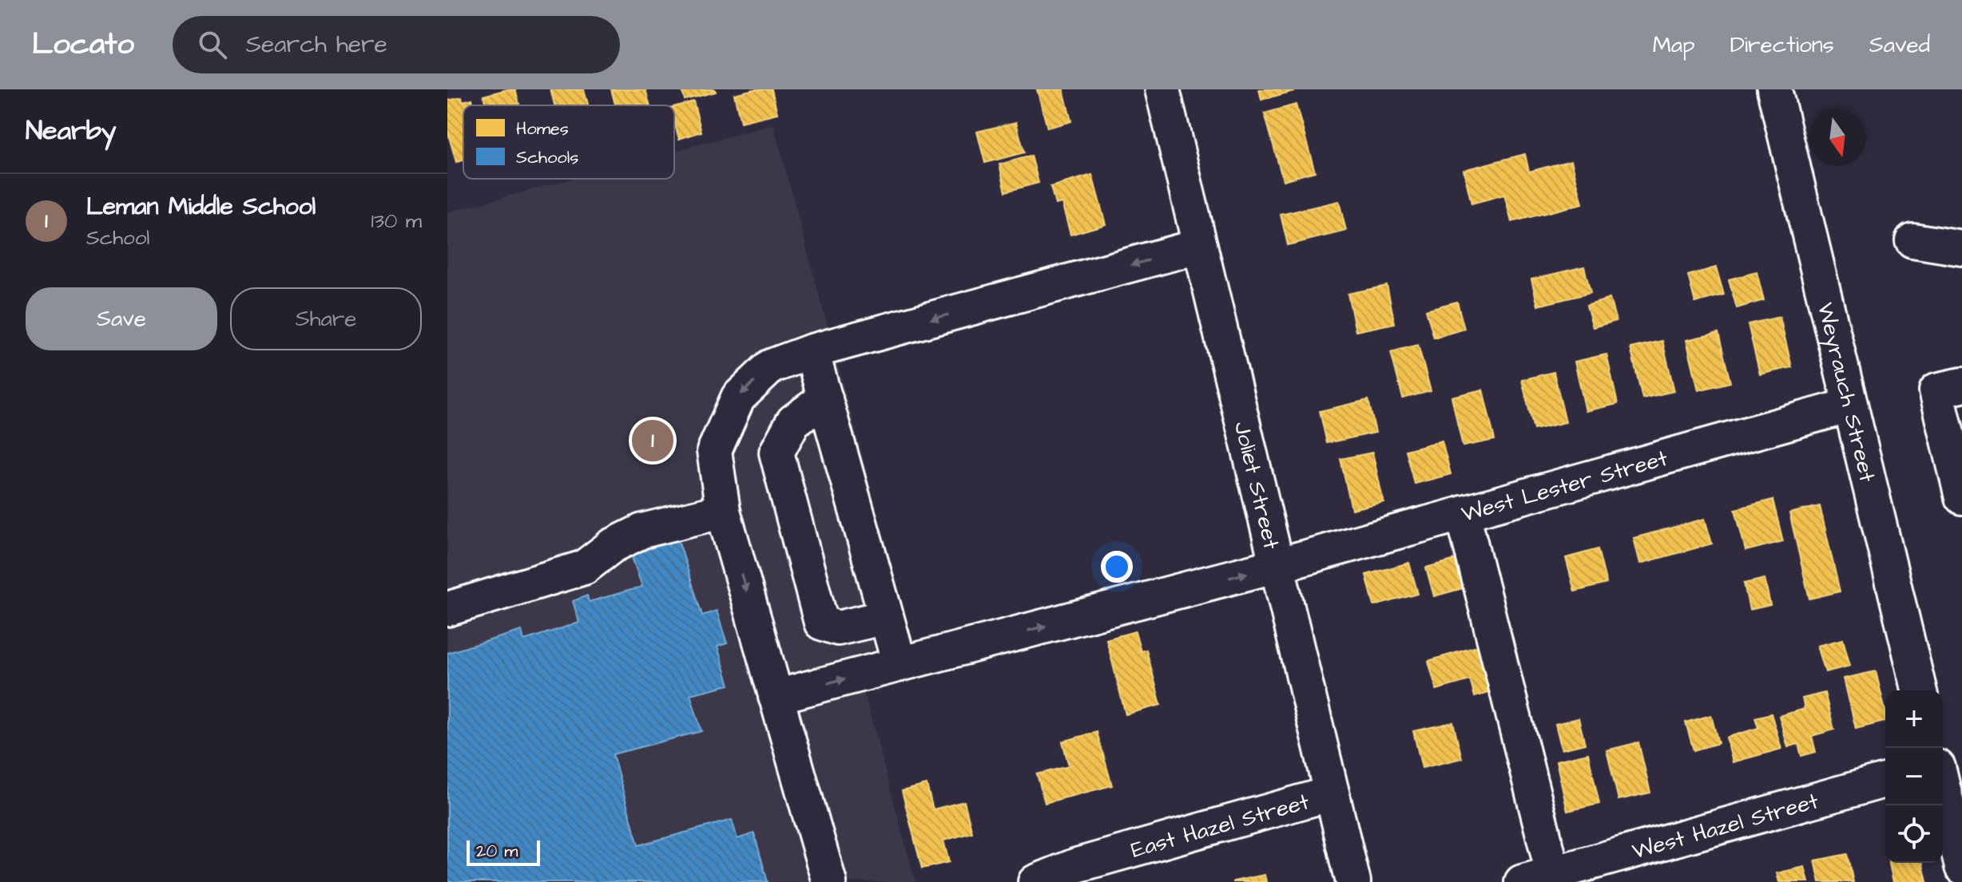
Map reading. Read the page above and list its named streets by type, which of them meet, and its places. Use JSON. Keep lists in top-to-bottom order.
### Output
{
  "streets": {
    "street": [
      "Weyrauch Street",
      "Joliet Street",
      "West Lester Street",
      "East Hazel Street",
      "West Hazel Street"
    ]
  },
  "crossings": [
    ["Weyrauch Street", "West Lester Street"],
    ["Joliet Street", "West Lester Street"],
    ["Joliet Street", "East Hazel Street"]
  ],
  "one_way": ["West Lester Street"],
  "legend": ["Homes", "Schools"],
  "scale_bar": "20 m",
  "north": "bottom",
  "page": {
    "header": "Locato",
    "search": "Search here",
    "nav": ["Map", "Directions", "Saved"],
    "heading": "Nearby",
    "list": [
      {
        "mark": "1",
        "name": "Leman Middle School",
        "note": "School",
        "value": "130 m"
      }
    ],
    "buttons": ["Save", "Share"],
    "pins": "1",
    "map_buttons": ["+", "−"],
    "scale": "20 m"
  }
}
